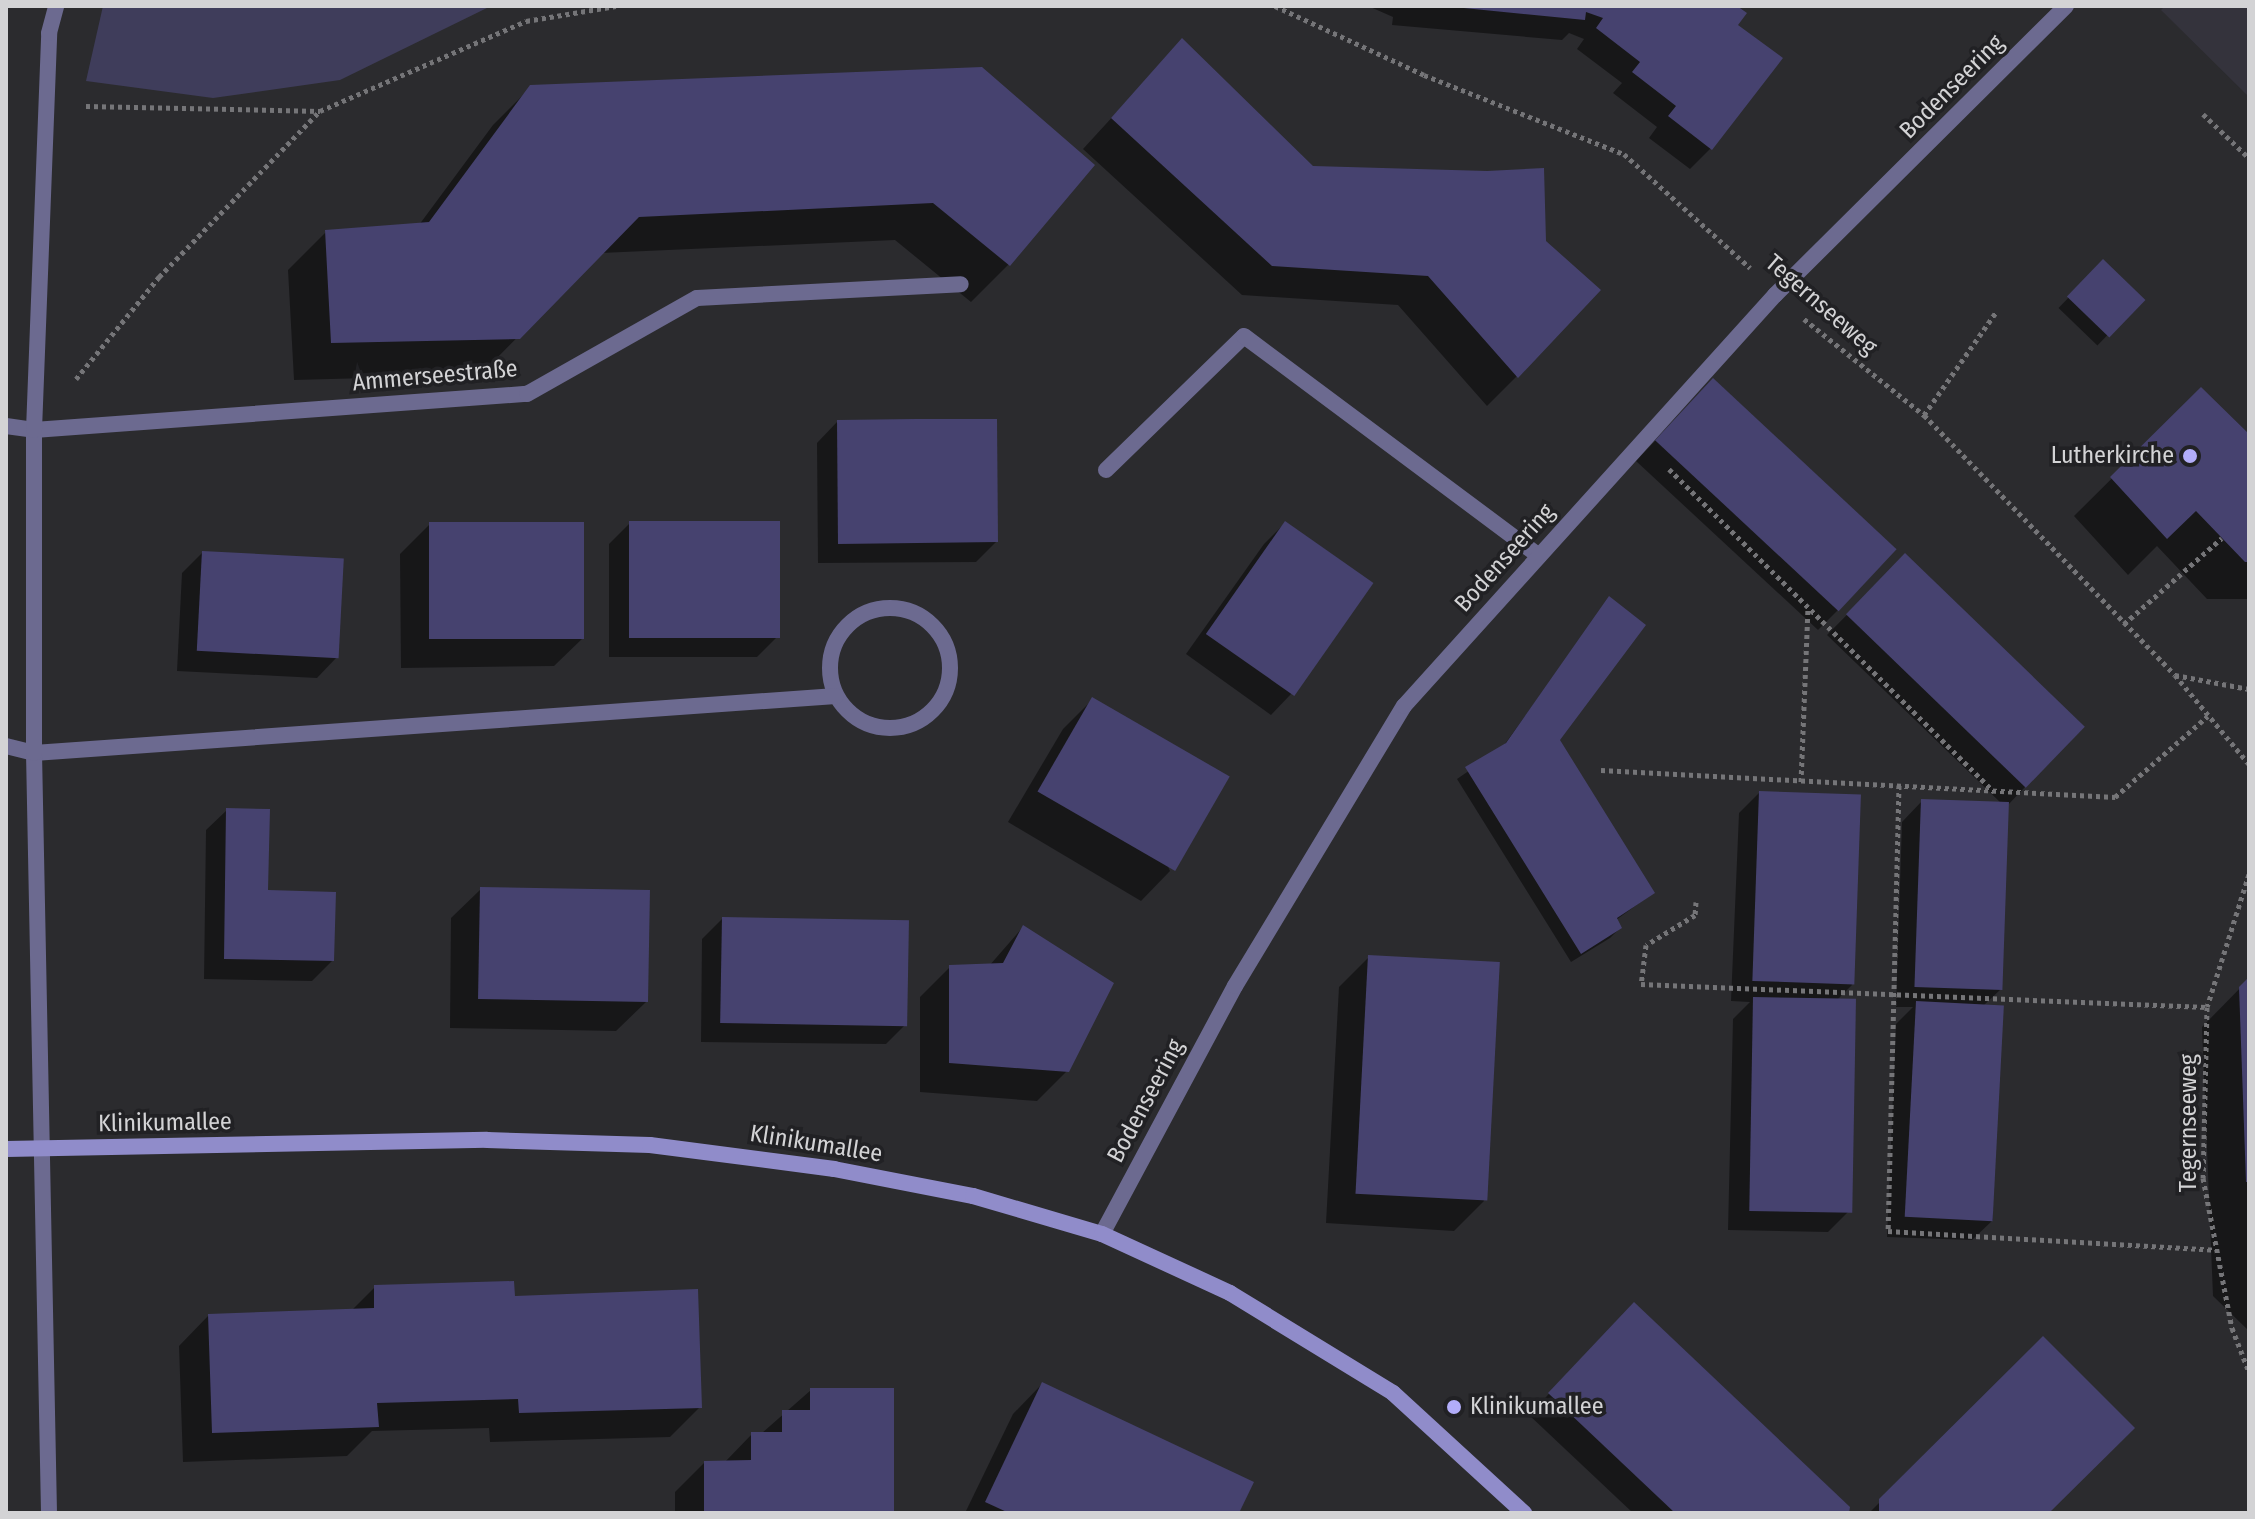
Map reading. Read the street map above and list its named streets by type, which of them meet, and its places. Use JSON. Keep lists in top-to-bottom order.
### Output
{
  "streets": {
    "street": ["Bodenseering", "Ammerseestraße", "Klinikumallee"],
    "path": ["Tegernseeweg"]
  },
  "crossings": [
    ["Bodenseering", "Tegernseeweg"],
    ["Bodenseering", "Klinikumallee"]
  ],
  "places": ["Lutherkirche", "Klinikumallee"]
}
